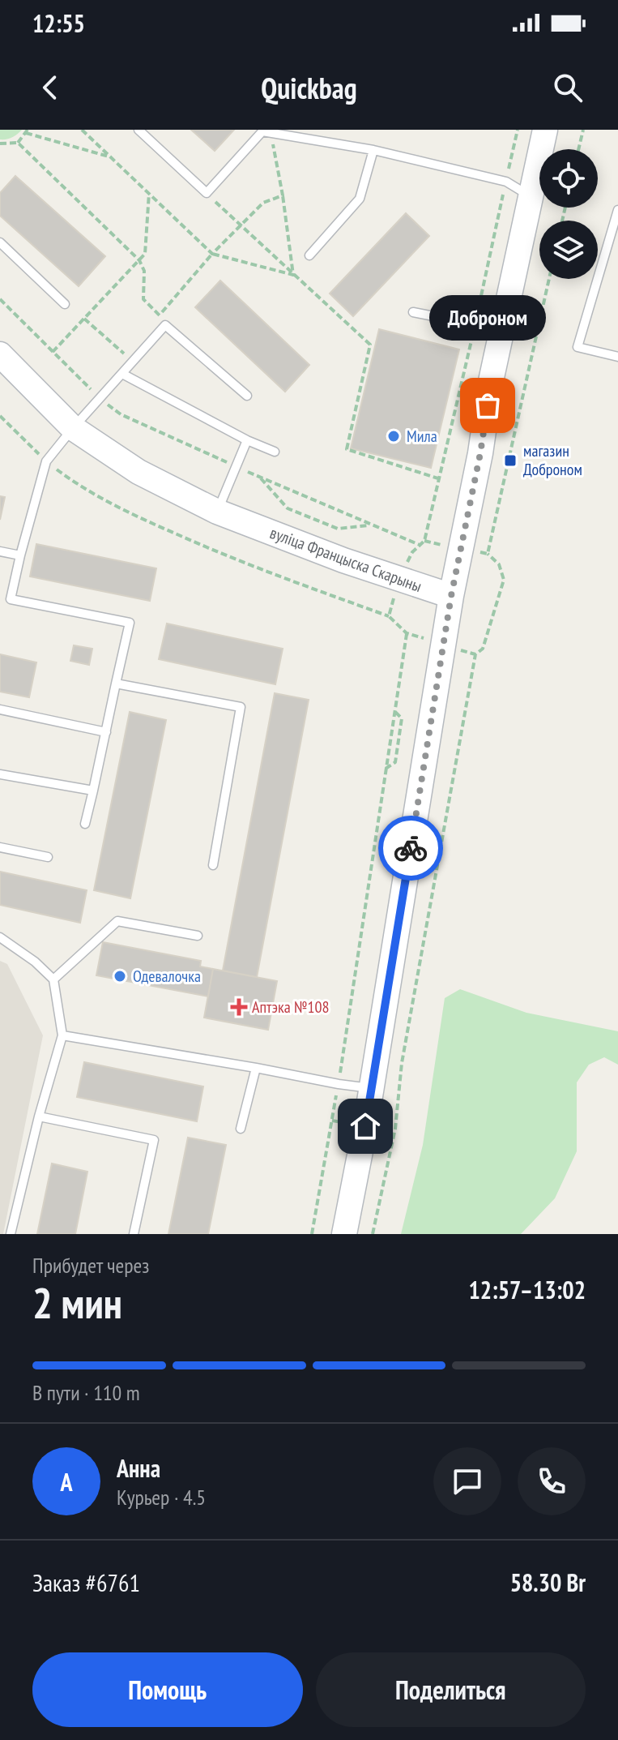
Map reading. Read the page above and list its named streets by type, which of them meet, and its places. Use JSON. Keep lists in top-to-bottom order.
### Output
{
  "streets": {
    "street": ["вуліца Францыска Скарыны"]
  },
  "places": {
    "other": ["Доброном", "Мила", "Одевалочка"],
    "transit": ["магазин Доброном"],
    "health": ["Аптэка №108"]
  },
  "page": {
    "status": "12:55",
    "header": "Quickbag",
    "bubble": "Доброном",
    "heading": ["2 мин", "Прибудет через", "12:57–13:02"],
    "panel": [
      "Анна",
      "Курьер · 4.5",
      "Заказ #6761",
      "58.30 Br"
    ],
    "bar": "В пути · 110 m",
    "round": "А",
    "buttons": ["Помощь", "Поделиться"]
  }
}
